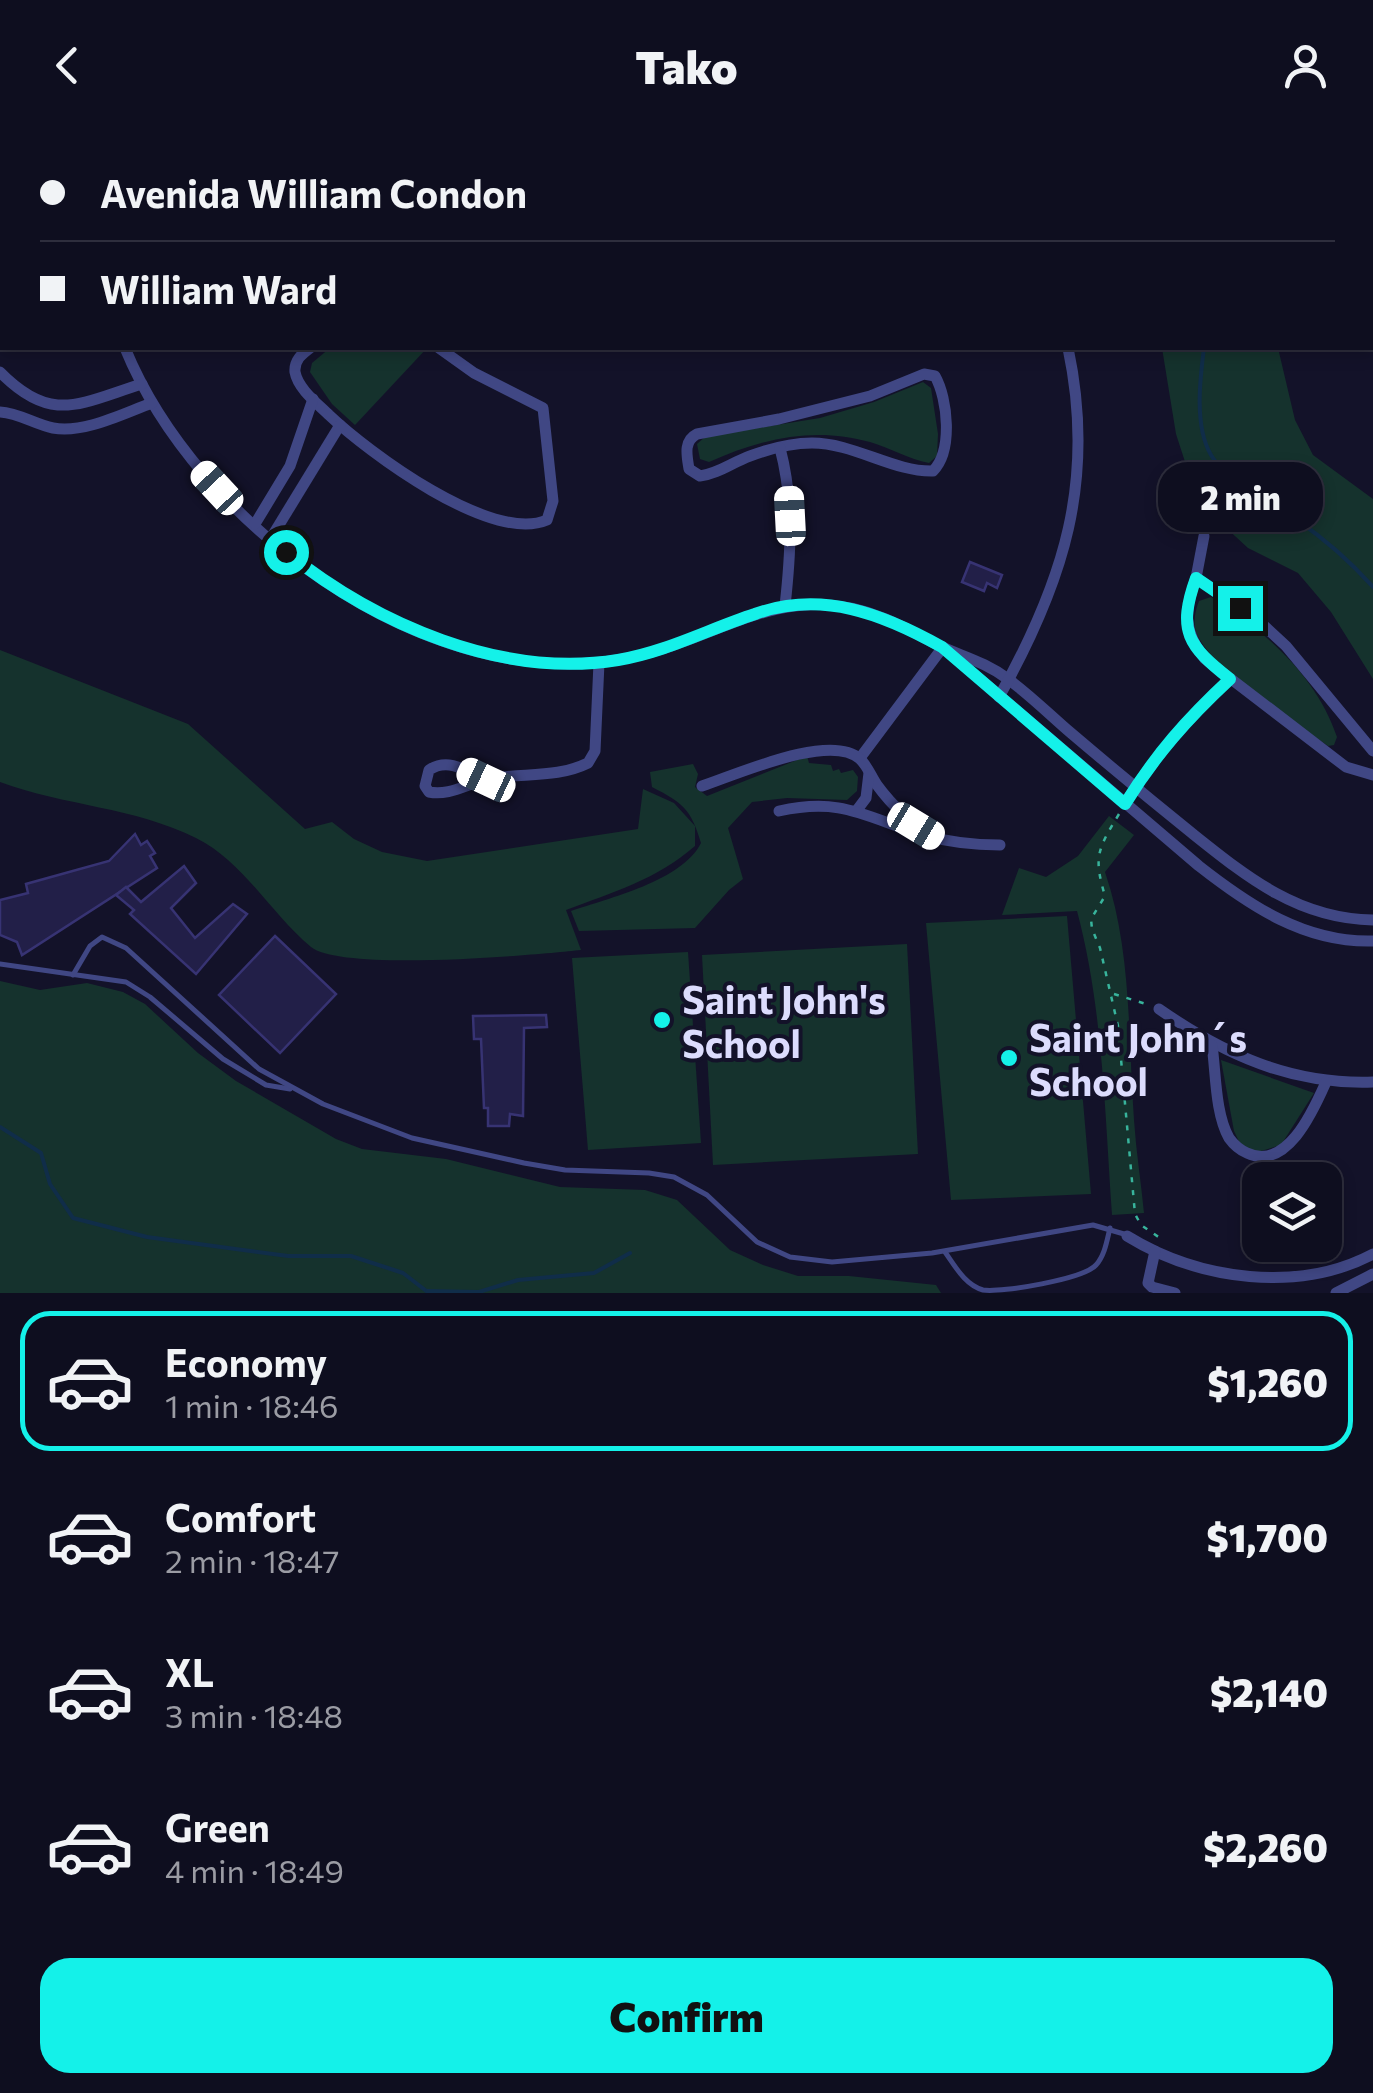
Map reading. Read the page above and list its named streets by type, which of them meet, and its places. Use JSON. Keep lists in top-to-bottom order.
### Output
{
  "places": ["Saint John's School", "Saint John´s School"],
  "page": {
    "header": "Tako",
    "banner": ["Avenida William Condon", "William Ward"],
    "bubble": "2 min",
    "list": [
      {
        "name": "Economy",
        "note": "1 min · 18:46",
        "value": "$1,260"
      },
      {
        "name": "Comfort",
        "note": "2 min · 18:47",
        "value": "$1,700"
      },
      {
        "name": "XL",
        "note": "3 min · 18:48",
        "value": "$2,140"
      },
      {
        "name": "Green",
        "note": "4 min · 18:49",
        "value": "$2,260"
      }
    ],
    "buttons": "Confirm"
  }
}
